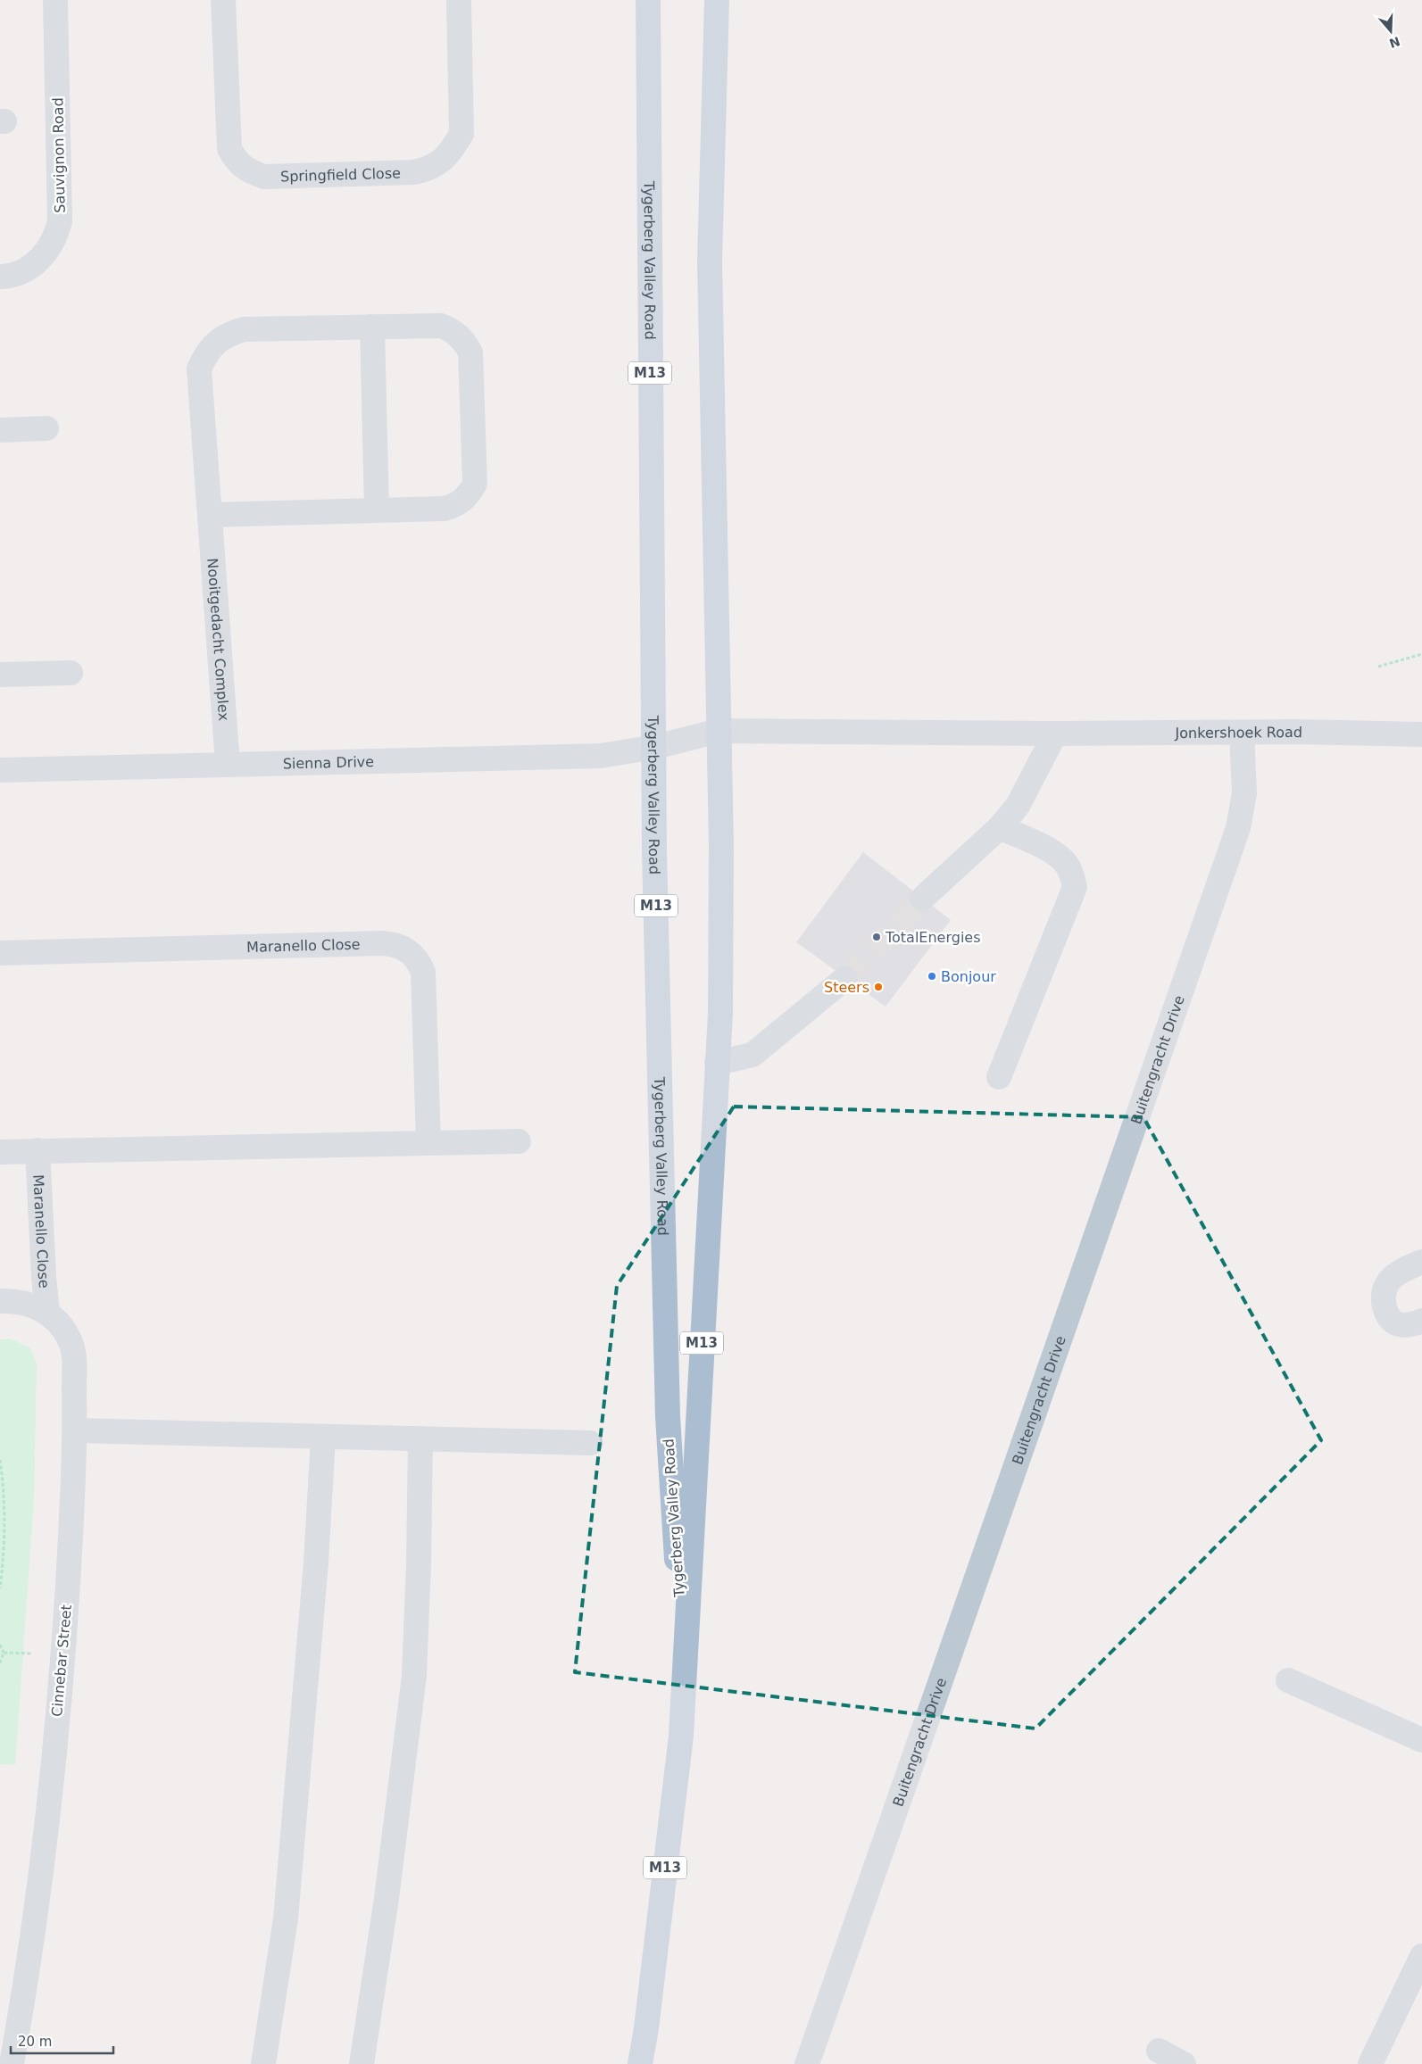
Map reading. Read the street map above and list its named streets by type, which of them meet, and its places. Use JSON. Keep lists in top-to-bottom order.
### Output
{
  "streets": {
    "main road": ["Tygerberg Valley Road", "M13"],
    "street": [
      "Sauvignon Road",
      "Springfield Close",
      "Nooitgedacht Complex",
      "Jonkershoek Road",
      "Sienna Drive",
      "Maranello Close",
      "Buitengracht Drive",
      "Cinnebar Street"
    ]
  },
  "crossings": [
    ["Tygerberg Valley Road", "Sienna Drive"],
    ["Nooitgedacht Complex", "Sienna Drive"],
    ["Jonkershoek Road", "Buitengracht Drive"],
    ["Maranello Close", "Cinnebar Street"]
  ],
  "places": ["TotalEnergies", "Bonjour", "Steers"],
  "scale_bar": "20 m",
  "north": "bottom"
}
